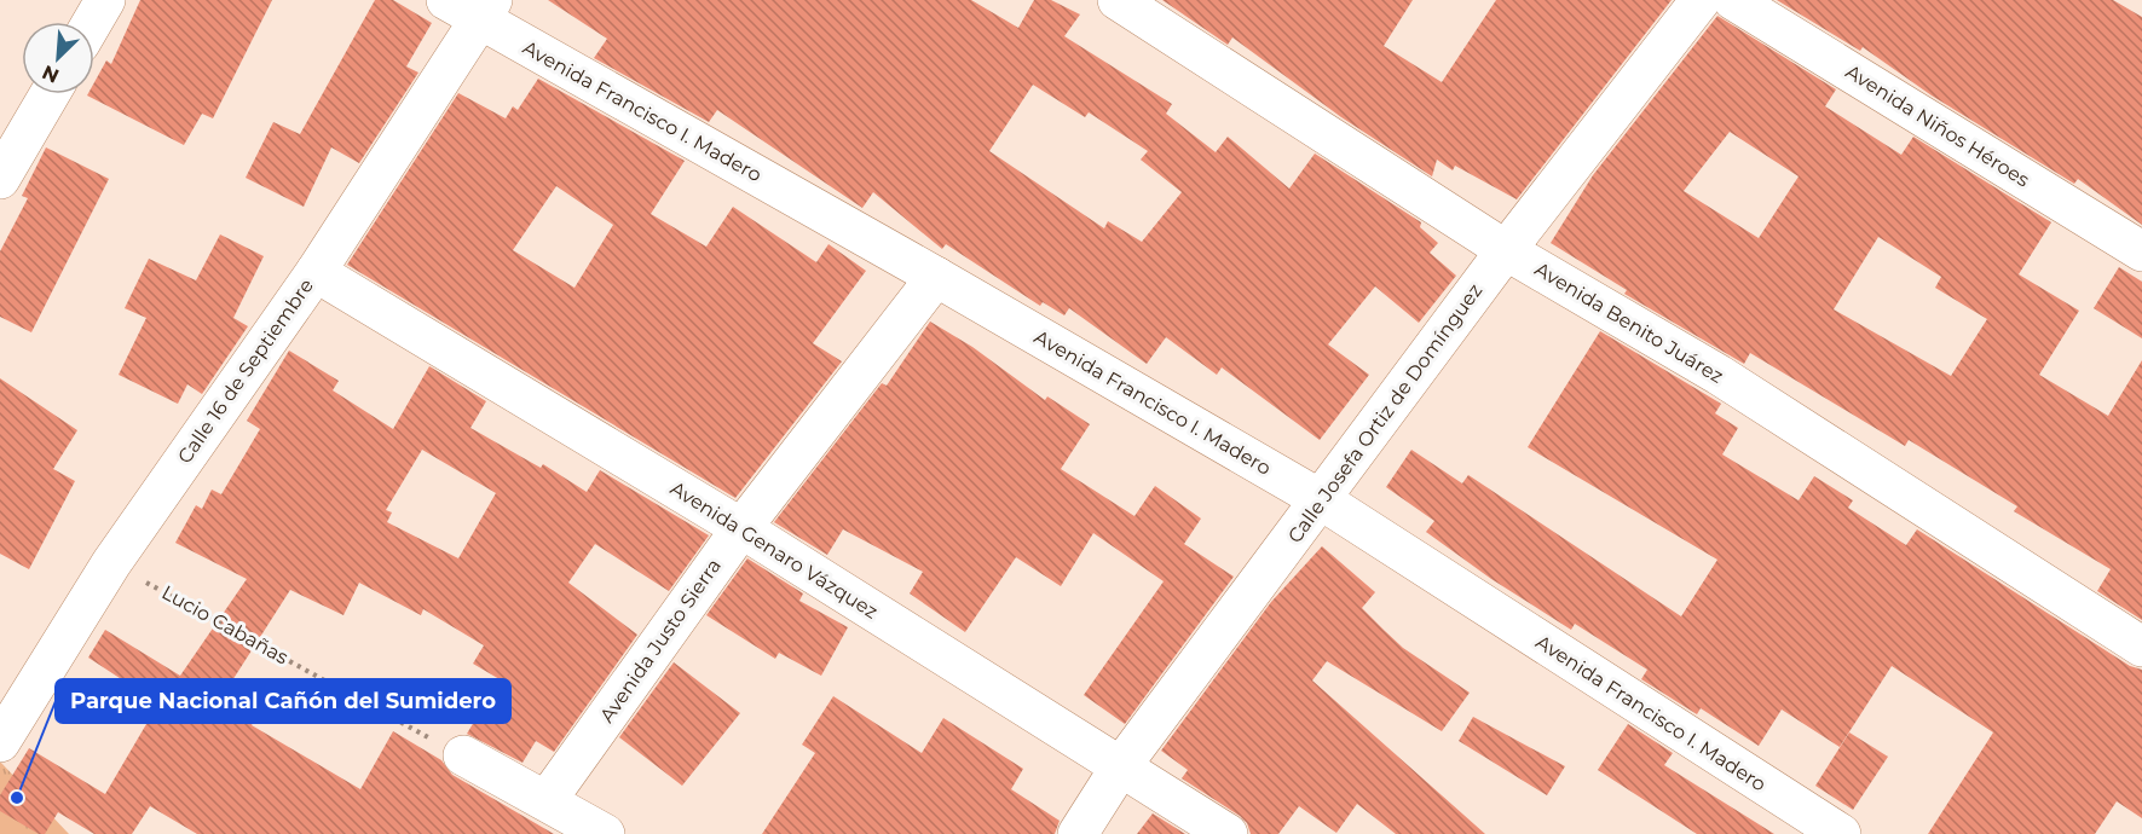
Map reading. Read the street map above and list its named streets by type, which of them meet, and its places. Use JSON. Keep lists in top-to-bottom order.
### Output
{
  "streets": {
    "street": [
      "Avenida Francisco I. Madero",
      "Avenida Niños Héroes",
      "Avenida Benito Juárez",
      "Calle 16 de Septiembre",
      "Calle Josefa Ortiz de Domínguez",
      "Avenida Genaro Vázquez",
      "Avenida Justo Sierra"
    ],
    "path": ["Lucio Cabañas"]
  },
  "crossings": [
    ["Avenida Francisco I. Madero", "Calle 16 de Septiembre"],
    ["Avenida Francisco I. Madero", "Calle Josefa Ortiz de Domínguez"],
    ["Avenida Francisco I. Madero", "Avenida Justo Sierra"],
    ["Avenida Benito Juárez", "Calle Josefa Ortiz de Domínguez"],
    ["Calle 16 de Septiembre", "Avenida Genaro Vázquez"],
    ["Calle 16 de Septiembre", "Lucio Cabañas"],
    ["Calle Josefa Ortiz de Domínguez", "Avenida Genaro Vázquez"],
    ["Avenida Genaro Vázquez", "Avenida Justo Sierra"]
  ],
  "places": ["Parque Nacional Cañón del Sumidero"],
  "north": "bottom left"
}
